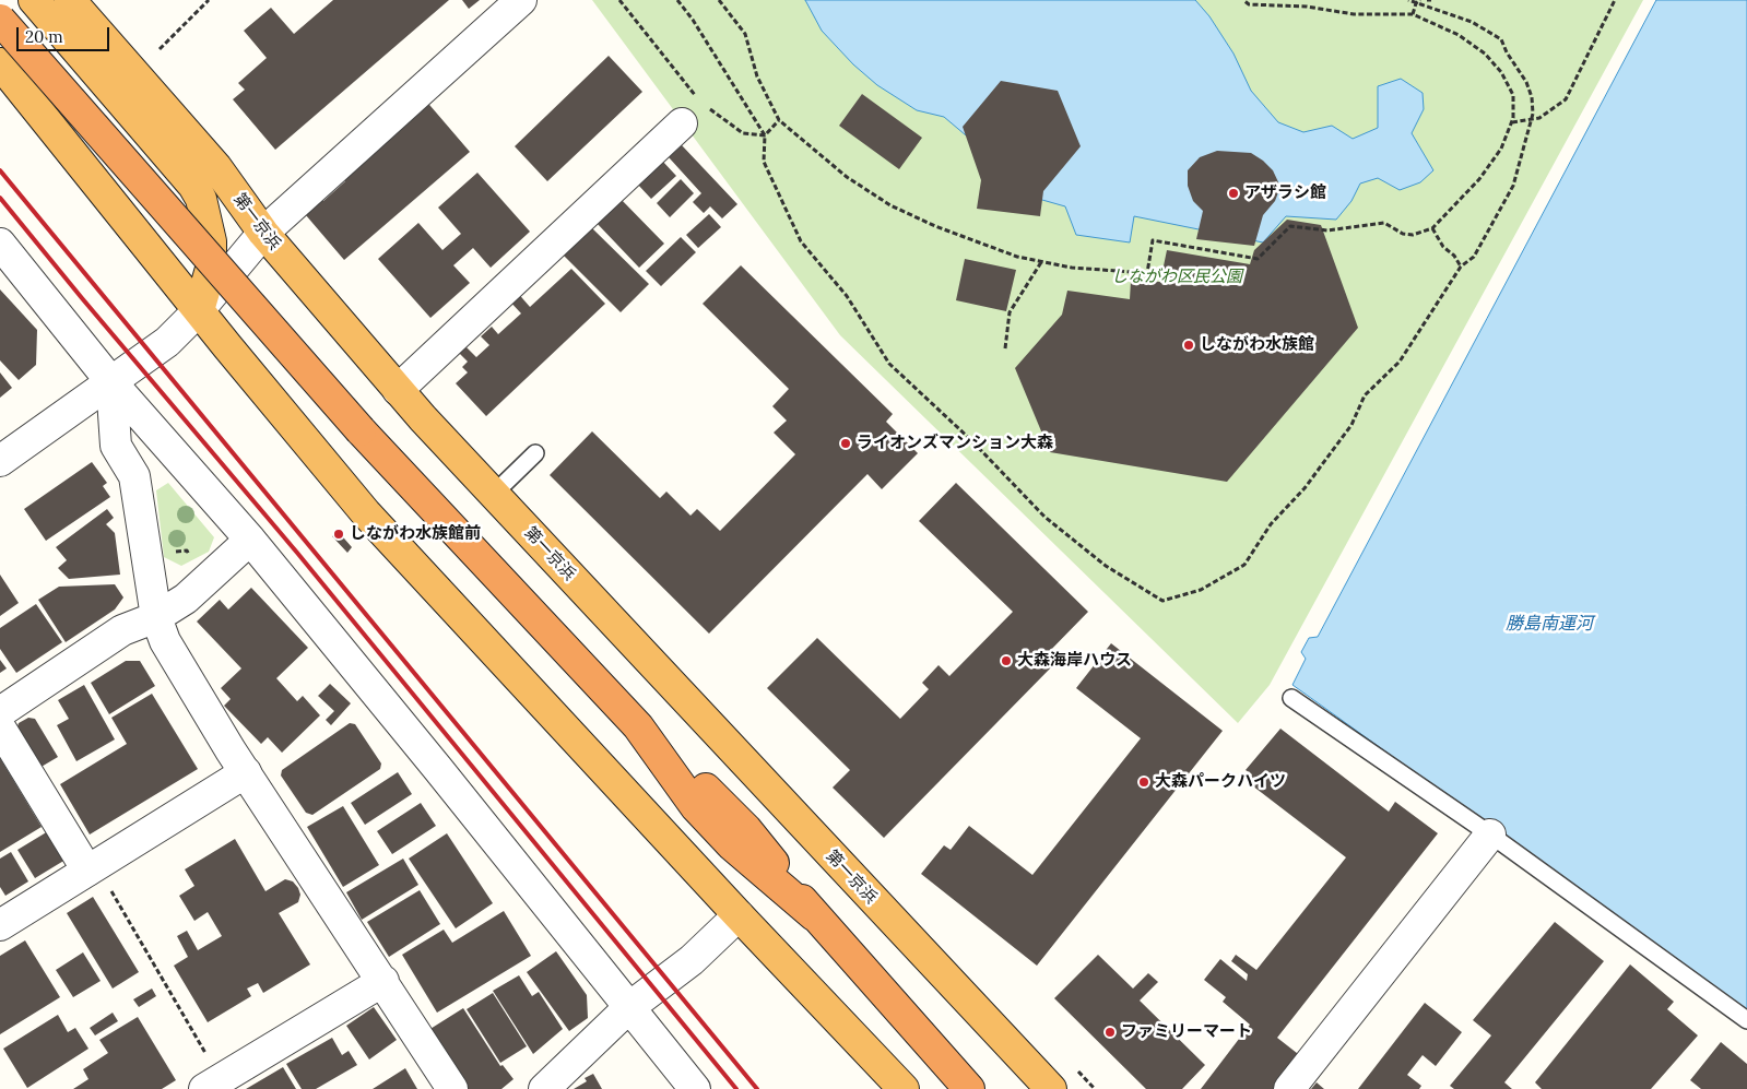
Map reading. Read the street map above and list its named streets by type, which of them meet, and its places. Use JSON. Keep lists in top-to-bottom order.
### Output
{
  "streets": {
    "highway": ["第一京浜"]
  },
  "water": ["勝島南運河"],
  "parks": ["しながわ区民公園"],
  "places": [
    "アザラシ館",
    "しながわ水族館",
    "ライオンズマンション大森",
    "しながわ水族館前",
    "大森海岸ハウス",
    "大森パークハイツ",
    "ファミリーマート"
  ],
  "scale_bar": "20 m"
}
